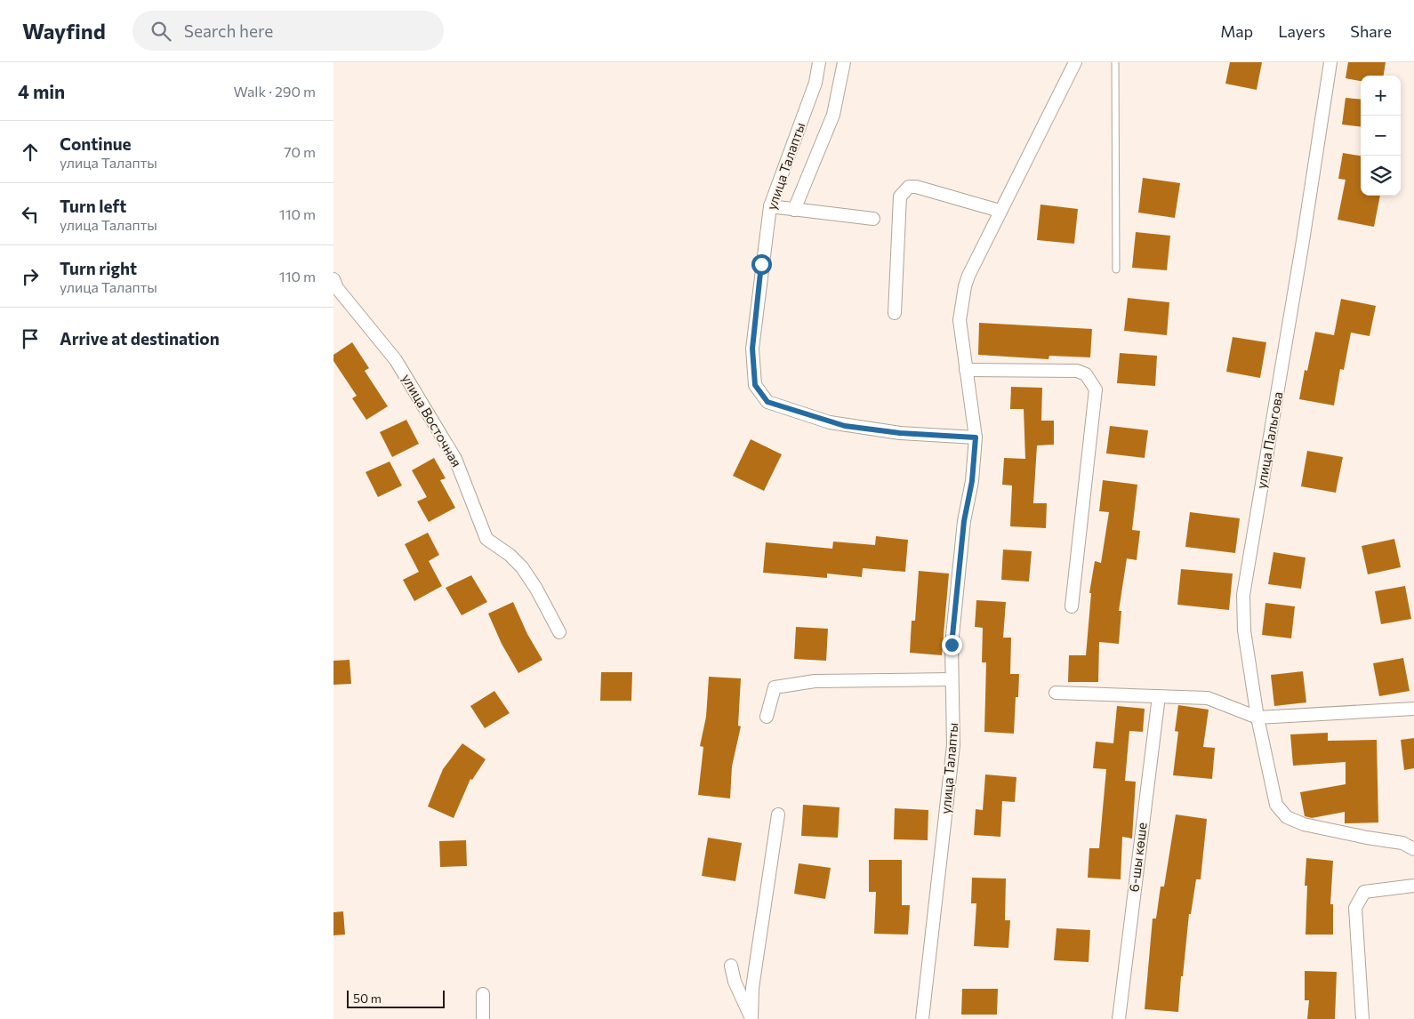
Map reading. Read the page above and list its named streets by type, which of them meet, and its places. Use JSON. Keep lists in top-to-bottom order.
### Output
{
  "streets": {
    "street": [
      "улица Талапты",
      "улица Восточная",
      "улица Пальгова",
      "6-шы көше"
    ]
  },
  "scale_bar": "50 m",
  "page": {
    "header": "Wayfind",
    "search": "Search here",
    "nav": ["Map", "Layers", "Share"],
    "heading": ["4 min", "Walk · 290 m"],
    "map_buttons": ["+", "−"],
    "list": [
      ["Continue", "улица Талапты", "70 m"],
      ["Turn left", "улица Талапты", "110 m"],
      ["Turn right", "улица Талапты", "110 m"],
      "Arrive at destination"
    ],
    "scale": "50 m"
  }
}
